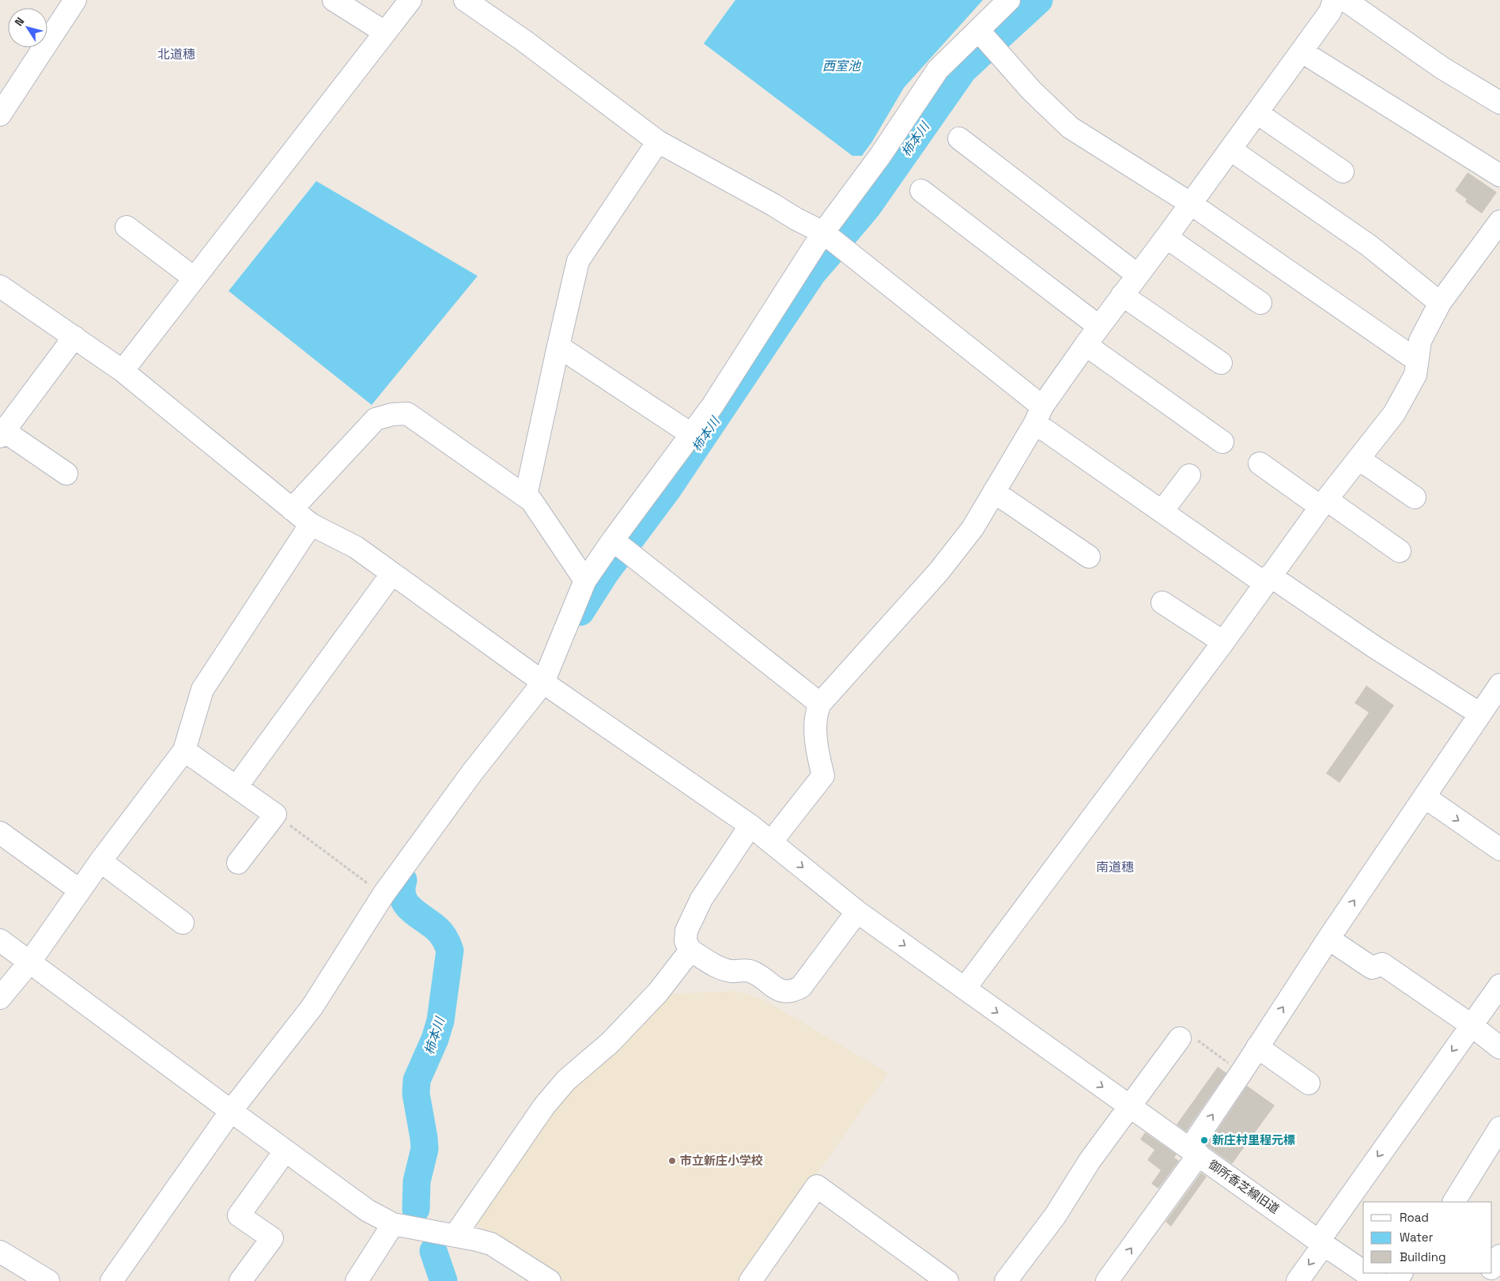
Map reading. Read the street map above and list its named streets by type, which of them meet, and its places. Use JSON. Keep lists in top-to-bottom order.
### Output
{
  "streets": {
    "street": ["御所香芝線旧道"]
  },
  "districts": ["北道穗", "南道穗"],
  "water": ["西室池", "柿本川"],
  "places": ["新庄村里程元標", "市立新庄小学校"],
  "legend": ["Road", "Water", "Building"],
  "north": "top left"
}
